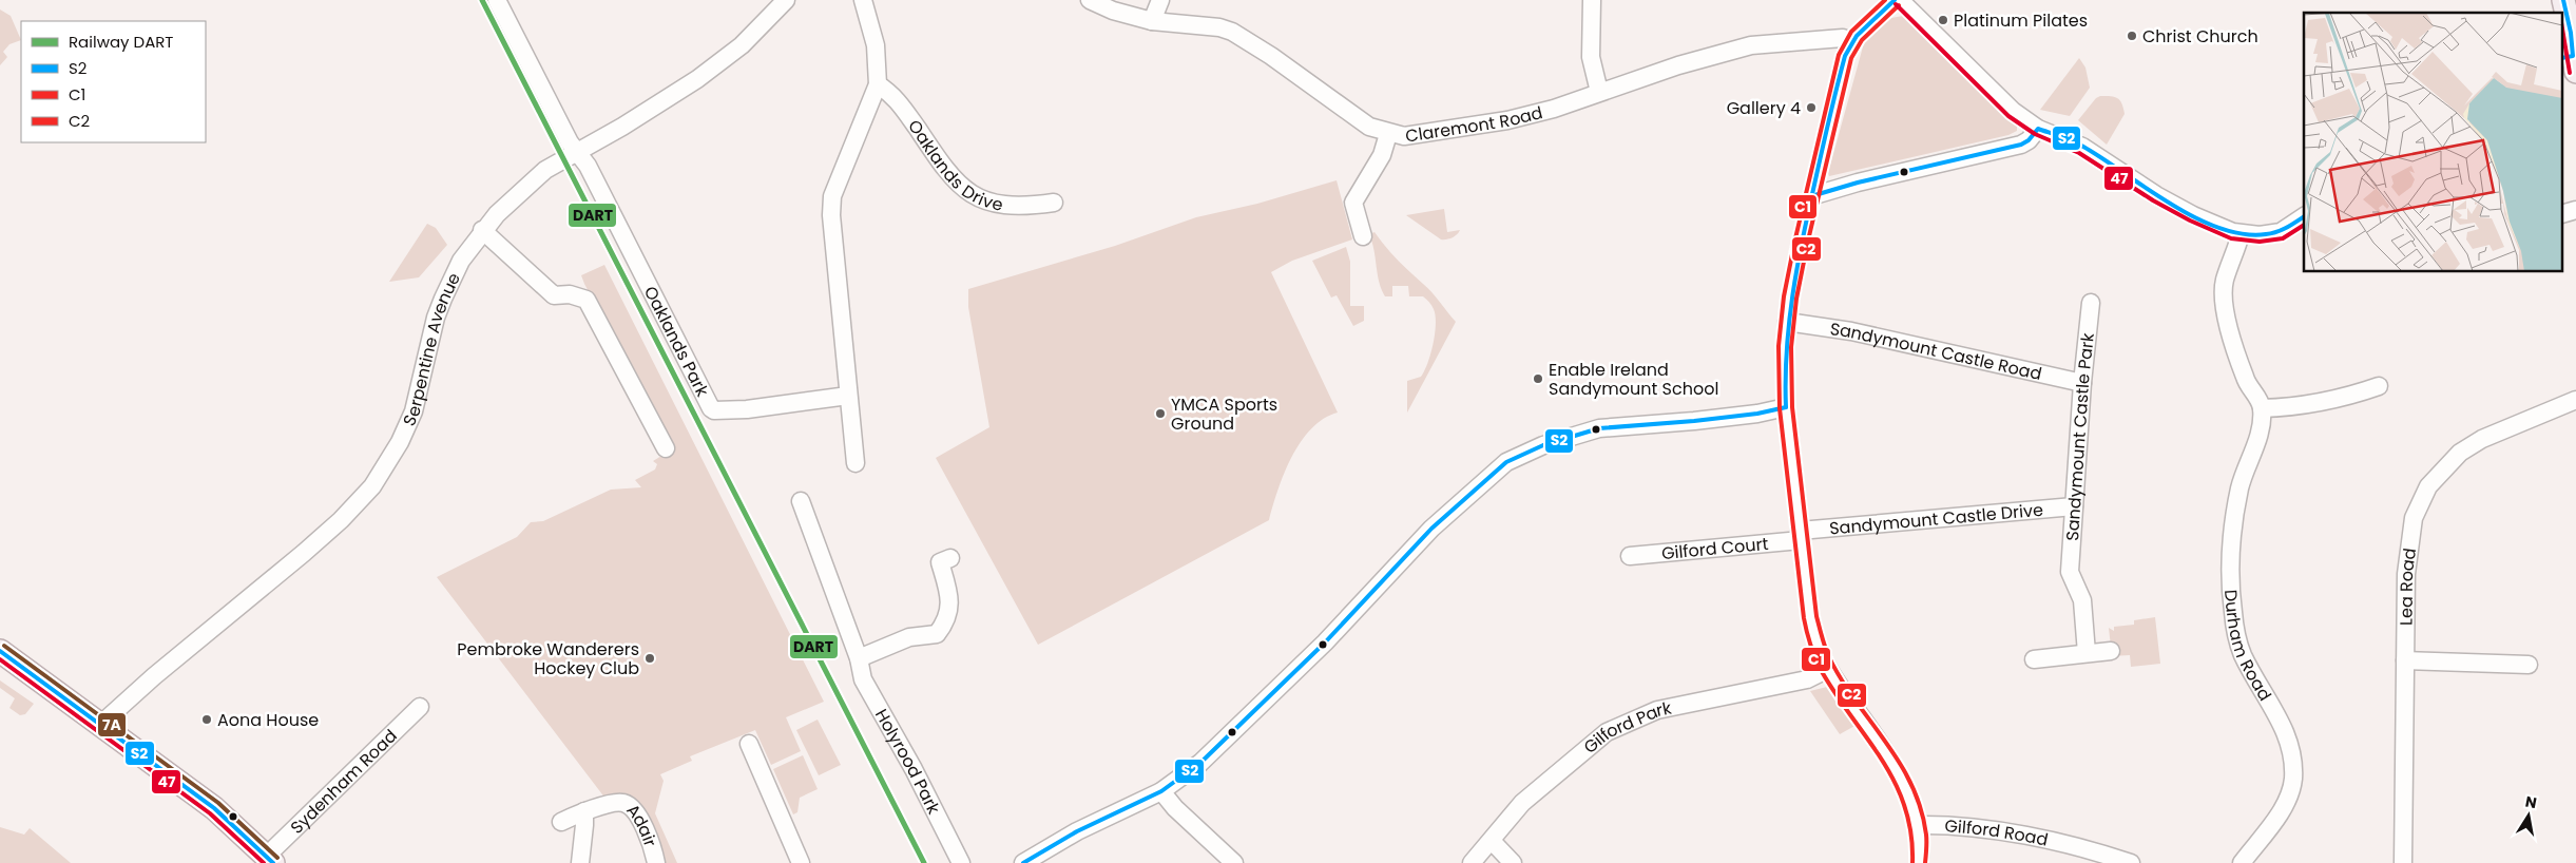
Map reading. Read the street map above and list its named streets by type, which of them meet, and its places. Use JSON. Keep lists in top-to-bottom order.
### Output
{
  "streets": {
    "street": [
      "Claremont Road",
      "Oaklands Drive",
      "Oaklands Park",
      "Serpentine Avenue",
      "Sandymount Castle Road",
      "Sandymount Castle Park",
      "Sandymount Castle Drive",
      "Gilford Court",
      "Lea Road",
      "Durham Road",
      "Gilford Park",
      "Holyrood Park",
      "Sydenham Road",
      "Adair",
      "Gilford Road"
    ]
  },
  "crossings": [
    ["Oaklands Park", "Serpentine Avenue"],
    ["Sandymount Castle Road", "Sandymount Castle Park"],
    ["Sandymount Castle Park", "Sandymount Castle Drive"],
    ["Sandymount Castle Drive", "Gilford Court"]
  ],
  "places": [
    "Platinum Pilates",
    "Christ Church",
    "Gallery 4",
    "Enable Ireland Sandymount School",
    "YMCA Sports Ground",
    "Pembroke Wanderers Hockey Club",
    "Aona House"
  ],
  "lines": [
    "rail line DART",
    "transit line S2",
    "transit line C1",
    "transit line 47",
    "transit line C2",
    "transit line 7A"
  ],
  "legend": [
    "Railway DART",
    "S2",
    "C1",
    "C2"
  ],
  "north": "top"
}
